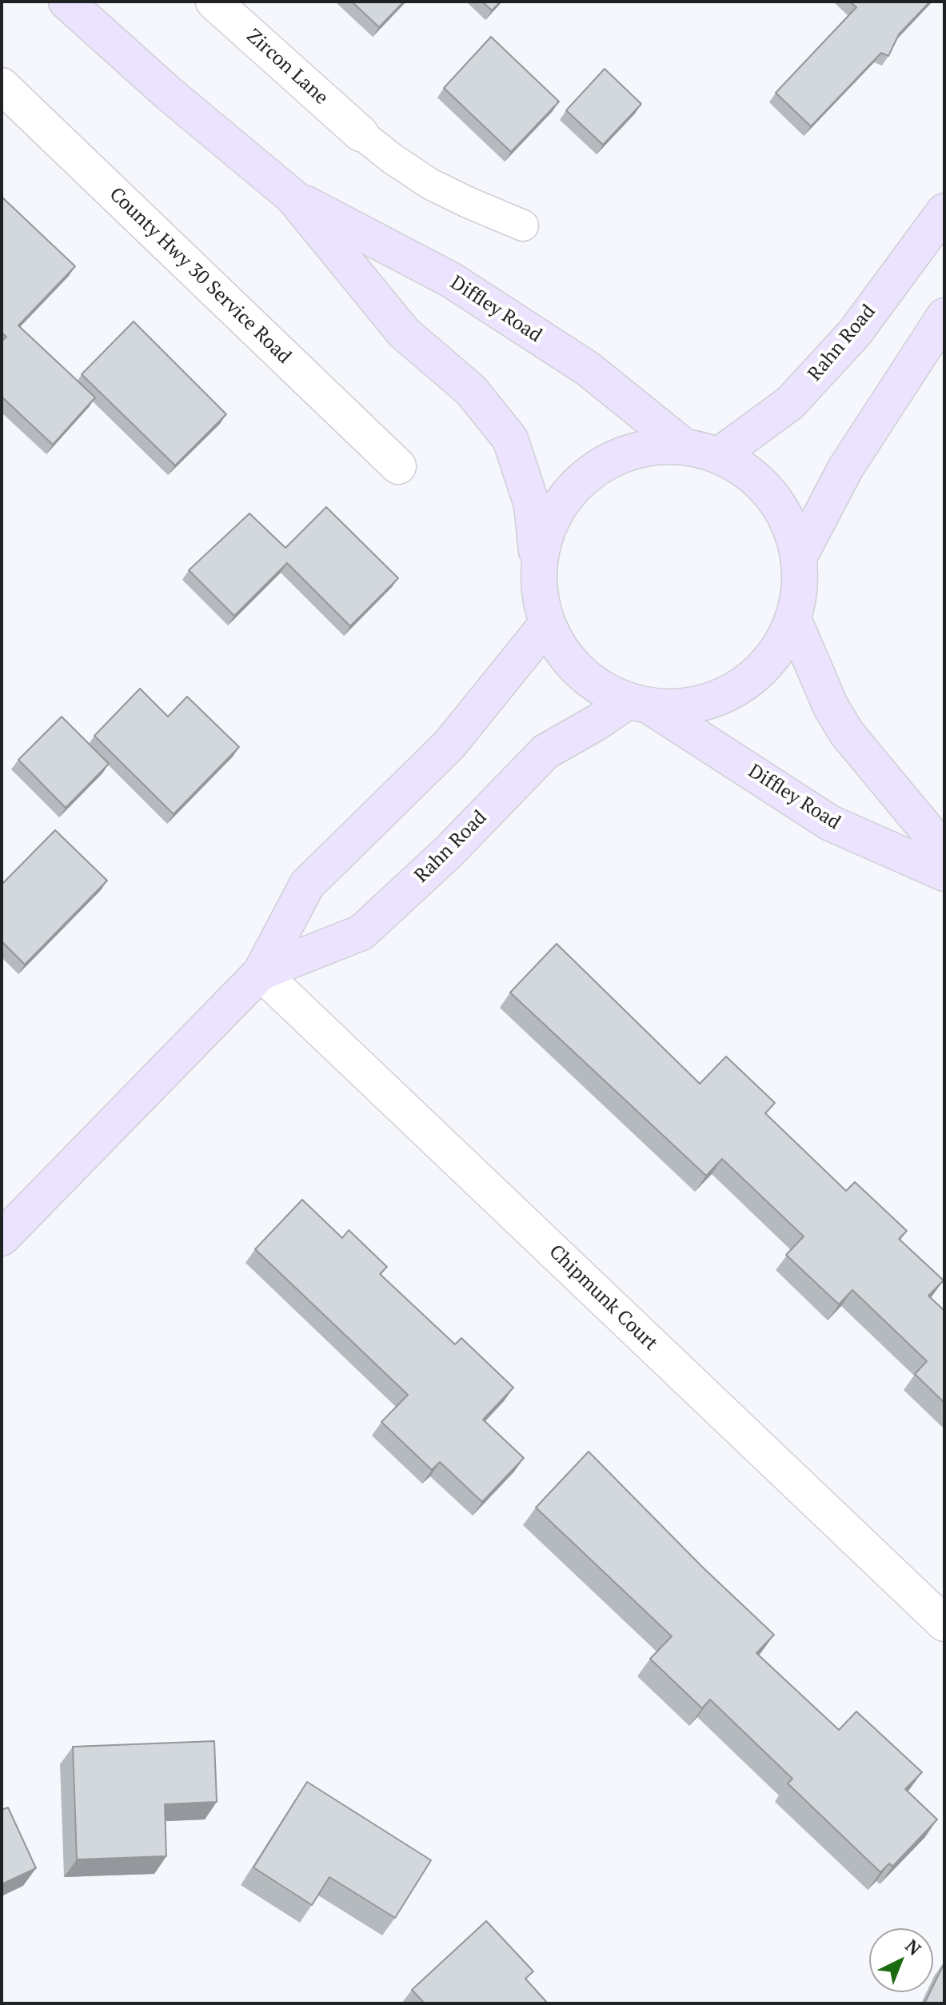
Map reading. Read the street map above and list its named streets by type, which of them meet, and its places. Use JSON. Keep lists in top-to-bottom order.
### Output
{
  "streets": {
    "main road": ["Diffley Road", "Rahn Road"],
    "street": ["Zircon Lane", "County Hwy 30 Service Road", "Chipmunk Court"]
  },
  "crossings": [
    ["Diffley Road", "Rahn Road"],
    ["Rahn Road", "Chipmunk Court"]
  ],
  "north": "top right"
}
